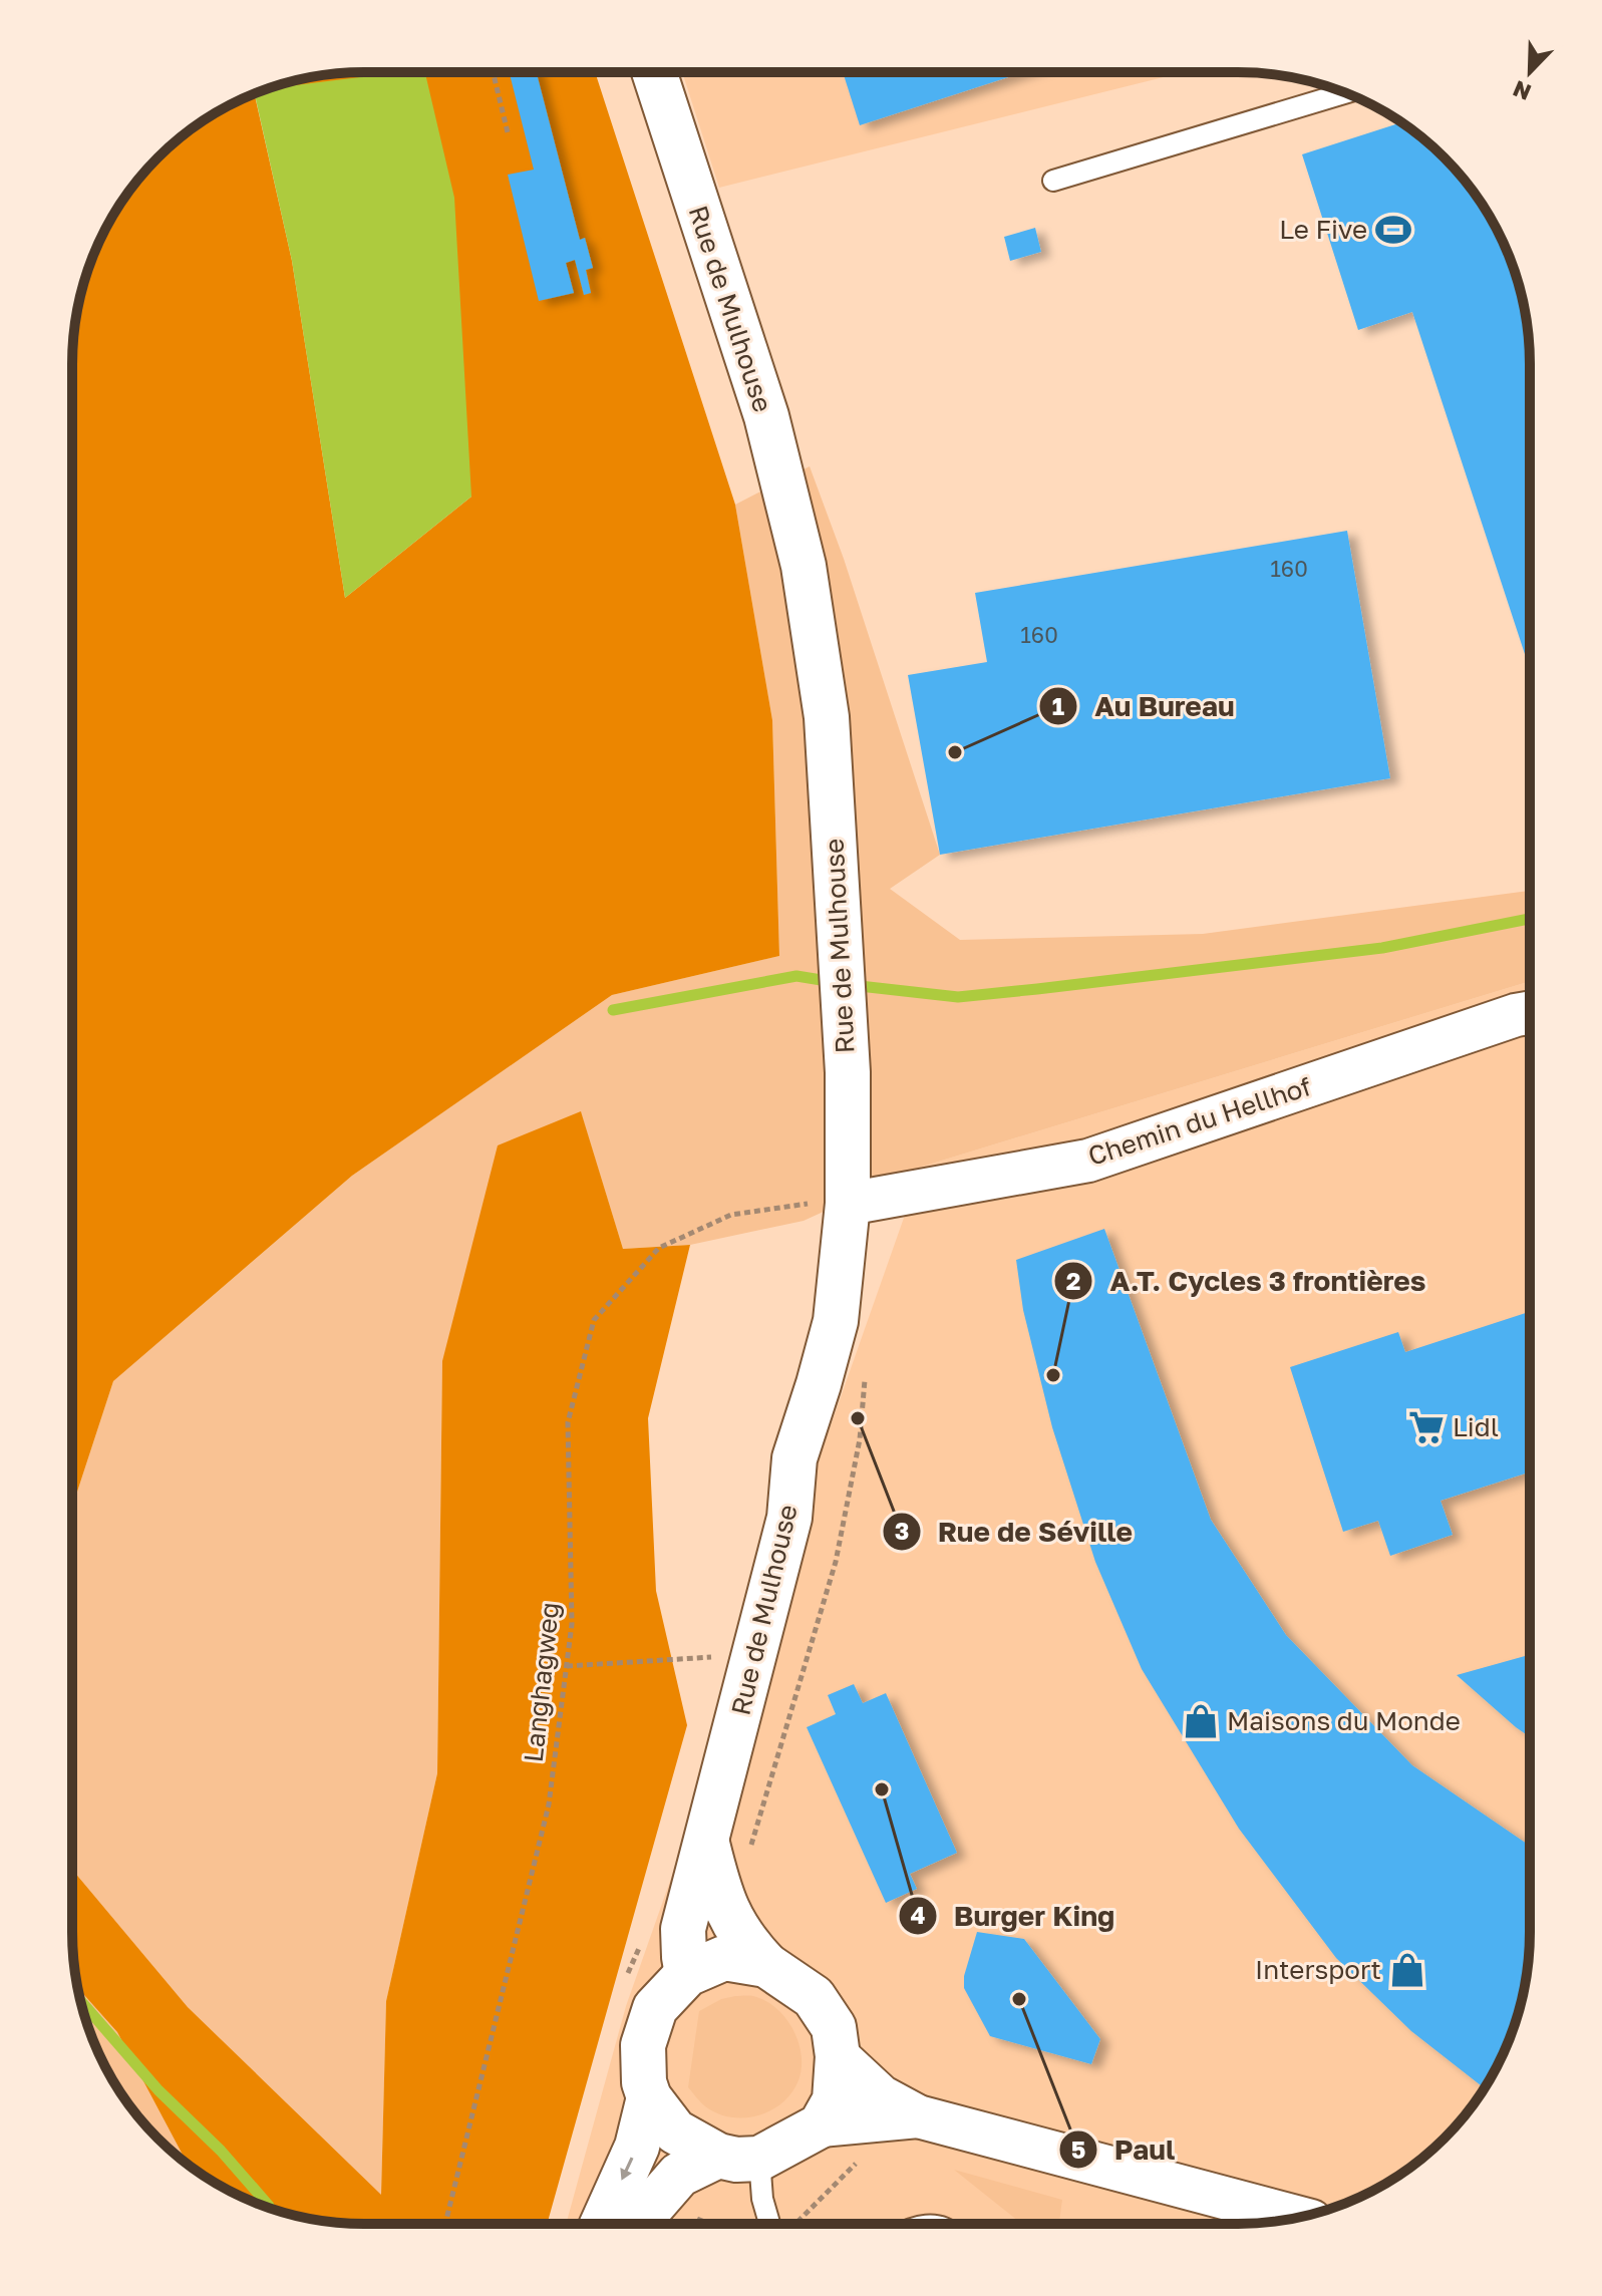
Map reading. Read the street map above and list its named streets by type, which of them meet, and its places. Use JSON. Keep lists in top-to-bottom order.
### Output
{
  "streets": {
    "main road": ["Rue de Mulhouse"],
    "street": ["Chemin du Hellhof"],
    "path": ["Langhagweg"]
  },
  "crossings": [
    ["Rue de Mulhouse", "Chemin du Hellhof"],
    ["Rue de Mulhouse", "Langhagweg"],
    ["Chemin du Hellhof", "Langhagweg"]
  ],
  "places": {
    "sports": ["Le Five"],
    "other": [
      "Au Bureau",
      "A.T. Cycles 3 frontières",
      "Rue de Séville",
      "Burger King",
      "Paul"
    ],
    "supermarket": ["Lidl"],
    "shop": ["Maisons du Monde", "Intersport"]
  },
  "house_numbers": ["160", "160"],
  "north": "bottom left"
}
